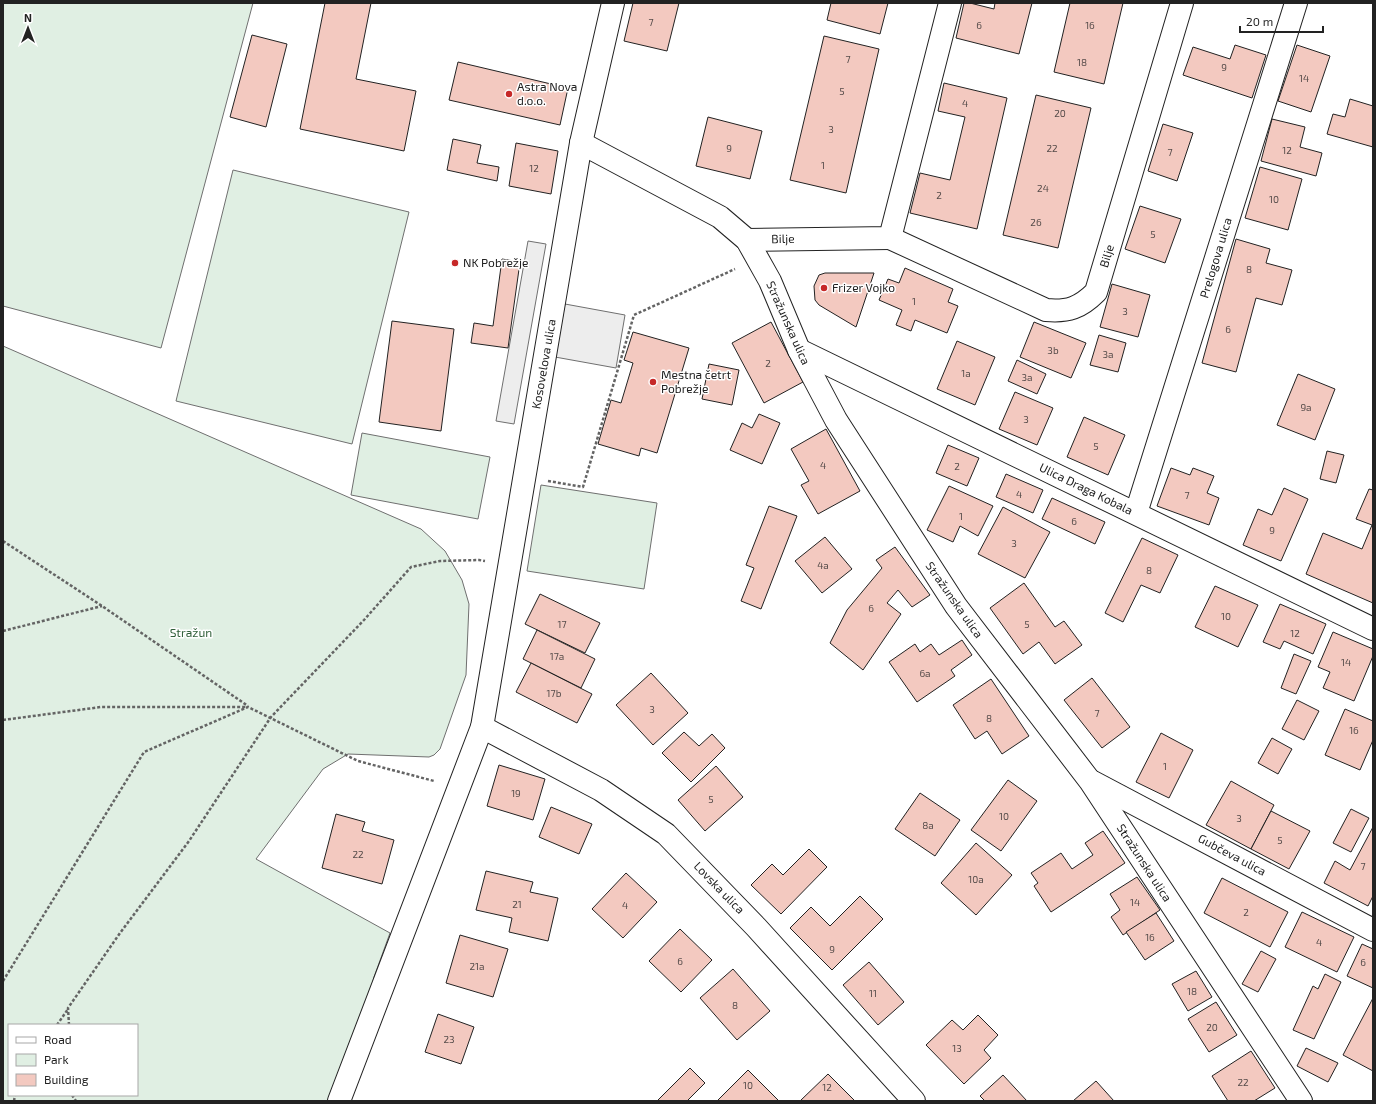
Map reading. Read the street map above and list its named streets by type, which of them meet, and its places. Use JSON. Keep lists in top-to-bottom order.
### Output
{
  "streets": {
    "street": [
      "Bilje",
      "Prelogova ulica",
      "Stražunska ulica",
      "Kosovelova ulica",
      "Ulica Draga Kobala",
      "Gubčeva ulica",
      "Lovska ulica"
    ]
  },
  "crossings": [
    ["Bilje", "Stražunska ulica"],
    ["Prelogova ulica", "Ulica Draga Kobala"],
    ["Stražunska ulica", "Kosovelova ulica"],
    ["Stražunska ulica", "Ulica Draga Kobala"],
    ["Stražunska ulica", "Gubčeva ulica"],
    ["Kosovelova ulica", "Lovska ulica"]
  ],
  "parks": ["Stražun"],
  "places": [
    "Astra Nova d.o.o.",
    "NK Pobrežje",
    "Frizer Vojko",
    "Mestna četrt Pobrežje"
  ],
  "house_numbers": [
    "7",
    "6",
    "16",
    "7",
    "18",
    "9",
    "14",
    "5",
    "4",
    "20",
    "3",
    "9",
    "22",
    "12",
    "7",
    "1",
    "12",
    "24",
    "2",
    "10",
    "26",
    "5",
    "8",
    "1",
    "3",
    "6",
    "3b",
    "3a",
    "2",
    "1a",
    "3a",
    "9a",
    "3",
    "5",
    "4",
    "2",
    "4",
    "7",
    "1",
    "6",
    "9",
    "3",
    "4a",
    "8",
    "6",
    "10",
    "17",
    "5",
    "12",
    "17a",
    "14",
    "6a",
    "17b",
    "3",
    "7",
    "8",
    "16",
    "1",
    "19",
    "5",
    "10",
    "3",
    "8a",
    "5",
    "22",
    "7",
    "10a",
    "14",
    "21",
    "4",
    "2",
    "16",
    "4",
    "9",
    "6",
    "6",
    "21a",
    "18",
    "11",
    "8",
    "20",
    "23",
    "13",
    "22",
    "10",
    "12"
  ],
  "legend": ["Road", "Park", "Building"],
  "scale_bar": "20 m",
  "north": "top"
}
